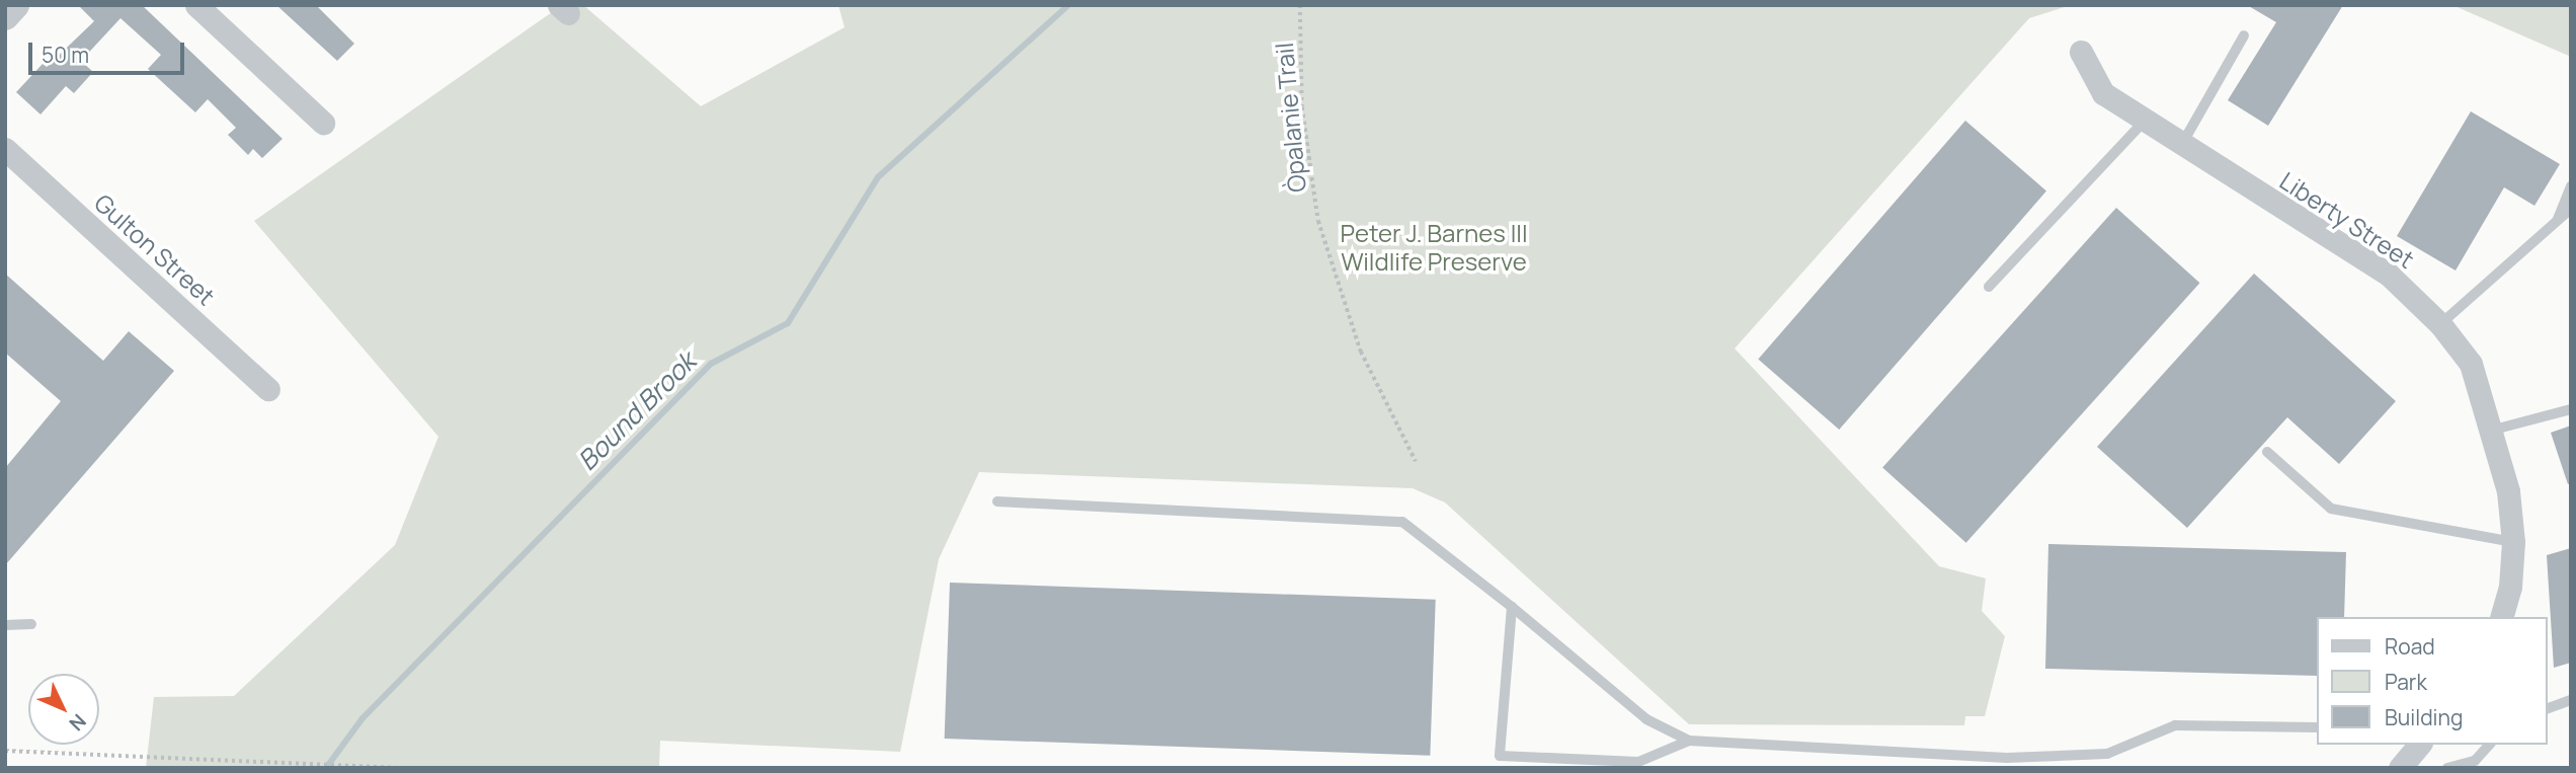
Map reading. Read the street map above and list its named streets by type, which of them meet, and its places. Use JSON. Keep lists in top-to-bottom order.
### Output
{
  "streets": {
    "street": ["Liberty Street", "Gulton Street"],
    "path": ["Òpalanie Trail"]
  },
  "water": ["Bound Brook"],
  "parks": ["Peter J. Barnes III Wildlife Preserve"],
  "legend": ["Road", "Park", "Building"],
  "scale_bar": "50 m",
  "north": "bottom right"
}
